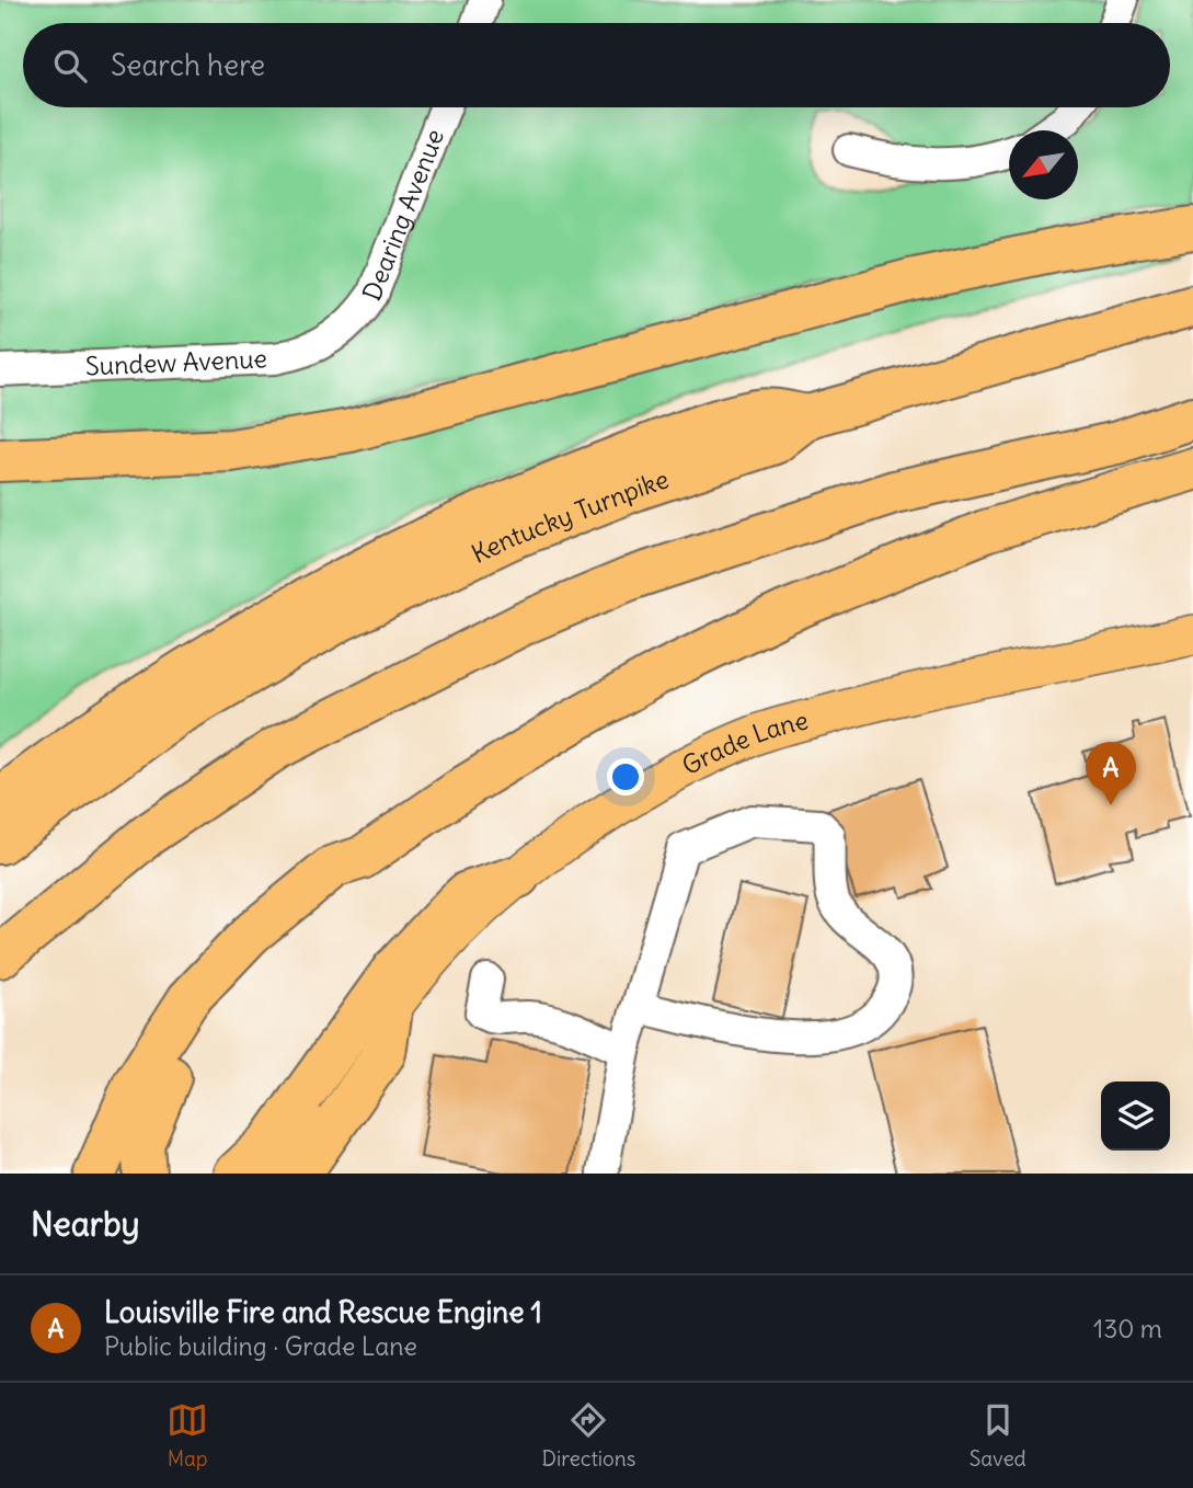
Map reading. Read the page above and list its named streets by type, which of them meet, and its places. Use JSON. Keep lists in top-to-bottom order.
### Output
{
  "streets": {
    "highway": ["Kentucky Turnpike"],
    "main road": ["Grade Lane"],
    "street": ["Dearing Avenue", "Sundew Avenue"]
  },
  "crossings": [
    ["Dearing Avenue", "Sundew Avenue"]
  ],
  "north": "bottom left",
  "page": {
    "search": "Search here",
    "pins": "A",
    "heading": "Nearby",
    "list": [
      {
        "mark": "A",
        "name": "Louisville Fire and Rescue Engine 1",
        "note": "Public building · Grade Lane",
        "value": "130 m"
      }
    ],
    "nav": ["Map", "Directions", "Saved"]
  }
}
